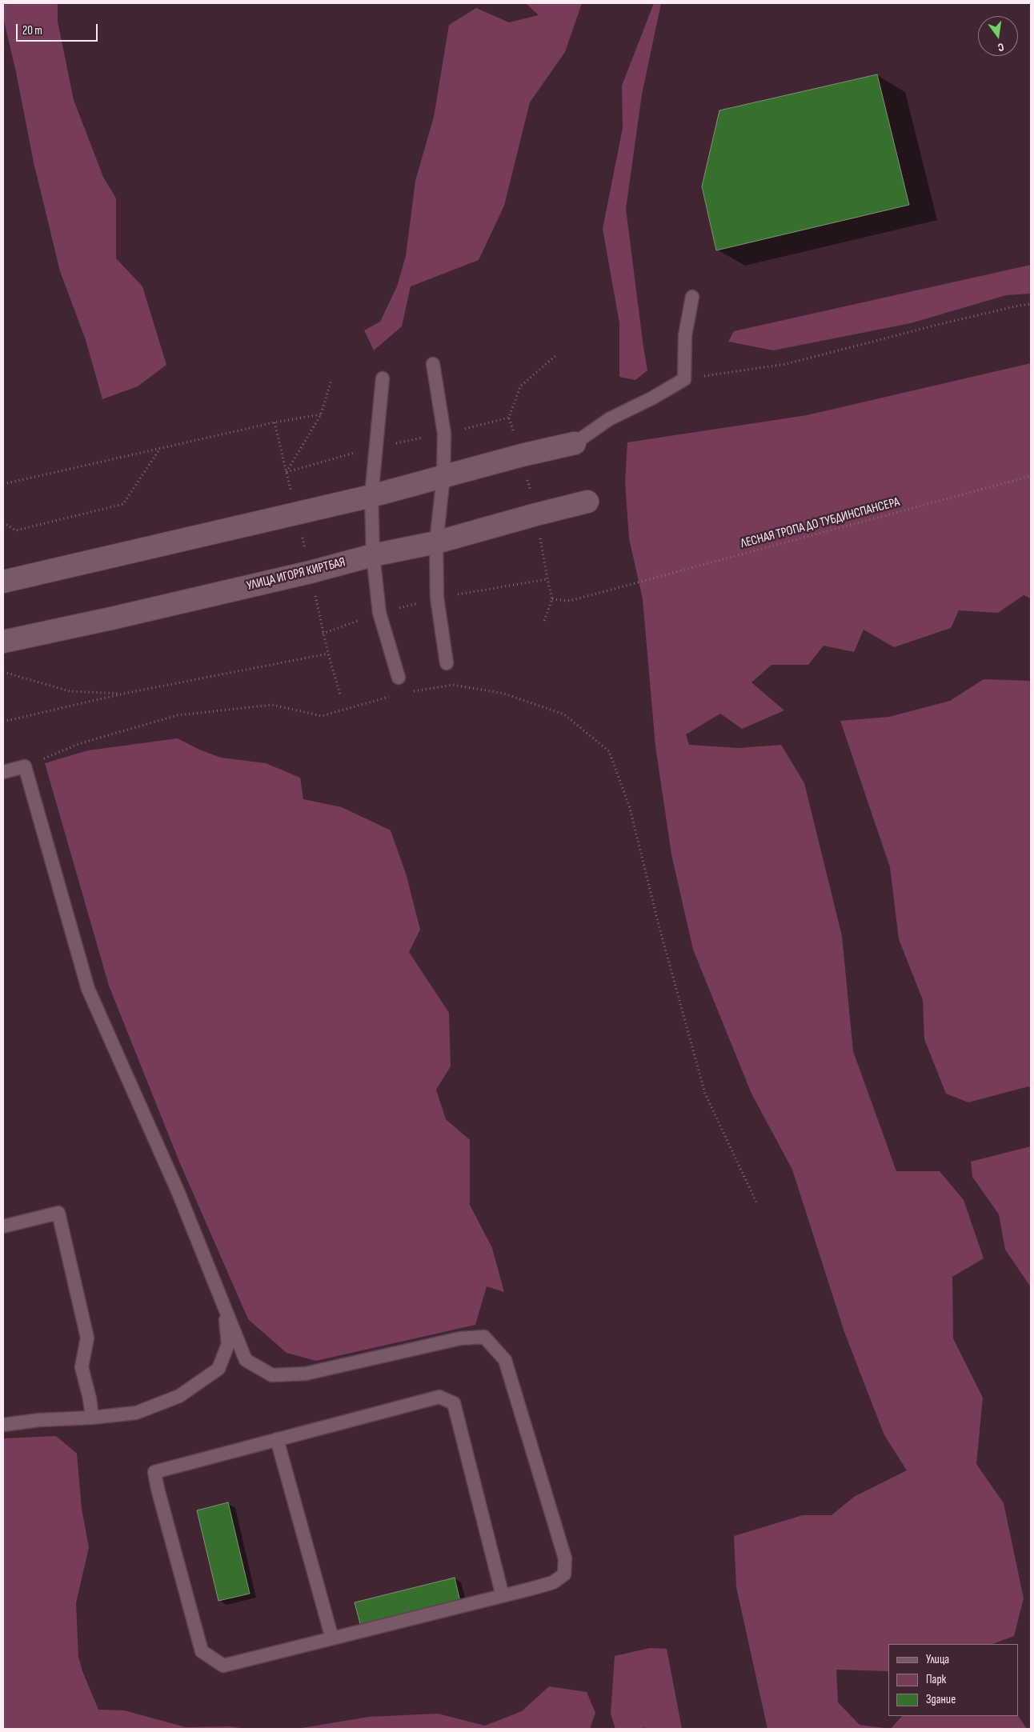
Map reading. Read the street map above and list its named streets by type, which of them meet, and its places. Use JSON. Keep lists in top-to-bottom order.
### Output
{
  "streets": {
    "street": ["УЛИЦА ИГОРЯ КИРТБАЯ"],
    "path": ["ЛЕСНАЯ ТРОПА ДО ТУБДИНСПАНСЕРА"]
  },
  "legend": ["Улица", "Парк", "Здание"],
  "scale_bar": "20 m",
  "north": "bottom"
}
